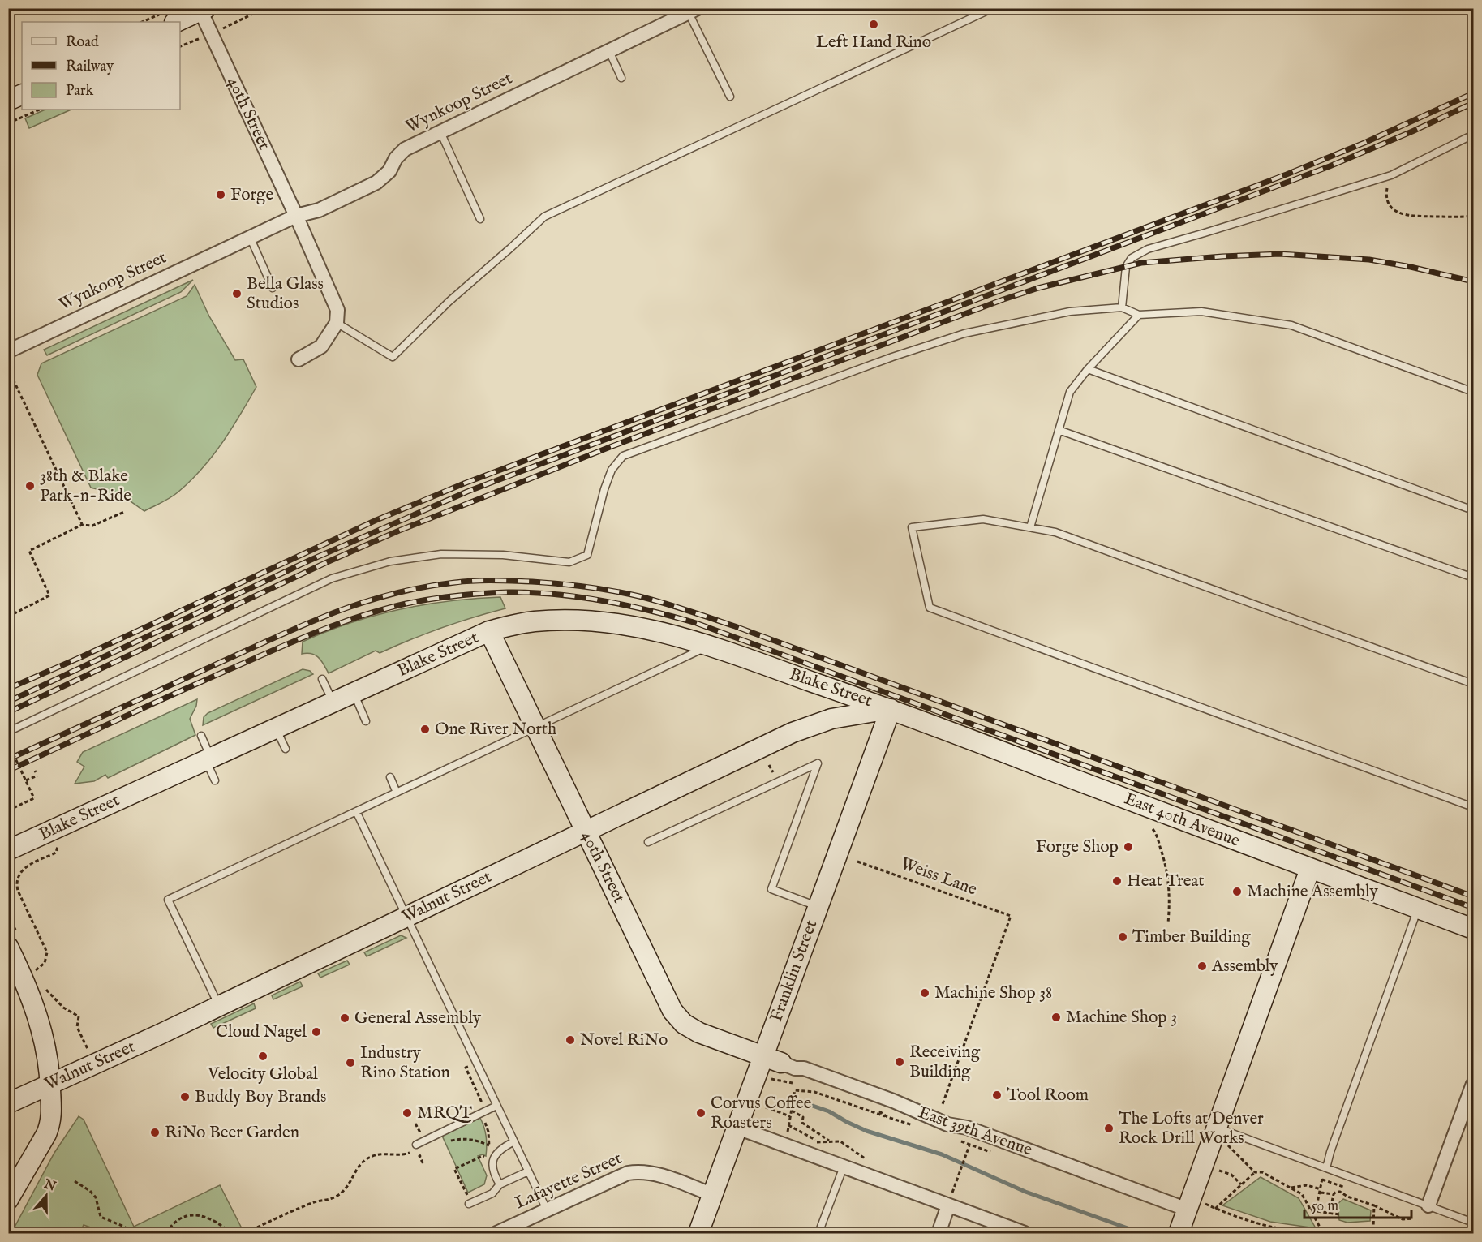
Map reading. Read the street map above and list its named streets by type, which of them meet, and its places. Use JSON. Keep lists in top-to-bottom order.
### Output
{
  "streets": {
    "street": [
      "Wynkoop Street",
      "40th Street",
      "Blake Street",
      "East 40th Avenue",
      "Walnut Street",
      "Franklin Street",
      "East 39th Avenue",
      "Lafayette Street"
    ],
    "path": ["Weiss Lane"]
  },
  "crossings": [
    ["Wynkoop Street", "40th Street"],
    ["40th Street", "Blake Street"],
    ["40th Street", "Walnut Street"],
    ["40th Street", "Franklin Street"],
    ["40th Street", "East 39th Avenue"],
    ["Blake Street", "East 40th Avenue"],
    ["Blake Street", "Walnut Street"],
    ["Blake Street", "Franklin Street"],
    ["East 40th Avenue", "Walnut Street"],
    ["East 40th Avenue", "Franklin Street"],
    ["Walnut Street", "Franklin Street"],
    ["Franklin Street", "East 39th Avenue"],
    ["Franklin Street", "Lafayette Street"]
  ],
  "places": [
    "Left Hand Rino",
    "Forge",
    "Bella Glass Studios",
    "38th & Blake Park-n-Ride",
    "One River North",
    "Forge Shop",
    "Heat Treat",
    "Machine Assembly",
    "Timber Building",
    "Assembly",
    "Machine Shop 38",
    "Machine Shop 3",
    "General Assembly",
    "Cloud Nagel",
    "Novel RiNo",
    "Velocity Global",
    "Receiving Building",
    "Industry Rino Station",
    "Tool Room",
    "Buddy Boy Brands",
    "MRQT",
    "Corvus Coffee Roasters",
    "The Lofts at Denver Rock Drill Works",
    "RiNo Beer Garden"
  ],
  "legend": ["Road", "Railway", "Park"],
  "scale_bar": "50 m",
  "north": "top"
}
